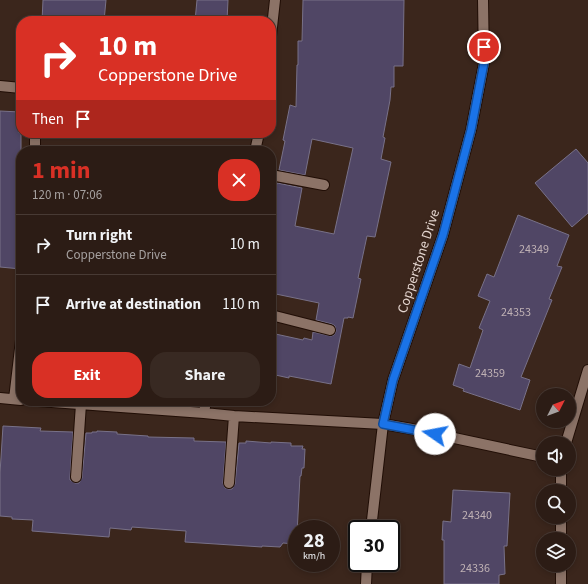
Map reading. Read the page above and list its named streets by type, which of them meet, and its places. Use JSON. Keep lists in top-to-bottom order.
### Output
{
  "streets": {
    "street": ["Copperstone Drive"]
  },
  "house_numbers": [
    "24349",
    "24353",
    "24359",
    "24340",
    "24336"
  ],
  "north": "top right",
  "page": {
    "turn": ["10 m", "Copperstone Drive"],
    "then": "Then",
    "heading": ["1 min", "120 m · 07:06"],
    "list": [
      {
        "name": "Turn right",
        "note": "Copperstone Drive",
        "value": "10 m"
      },
      {
        "name": "Arrive at destination",
        "value": "110 m"
      }
    ],
    "buttons": ["Exit", "Share"],
    "speed": "28 km/h",
    "limit": "30"
  }
}
